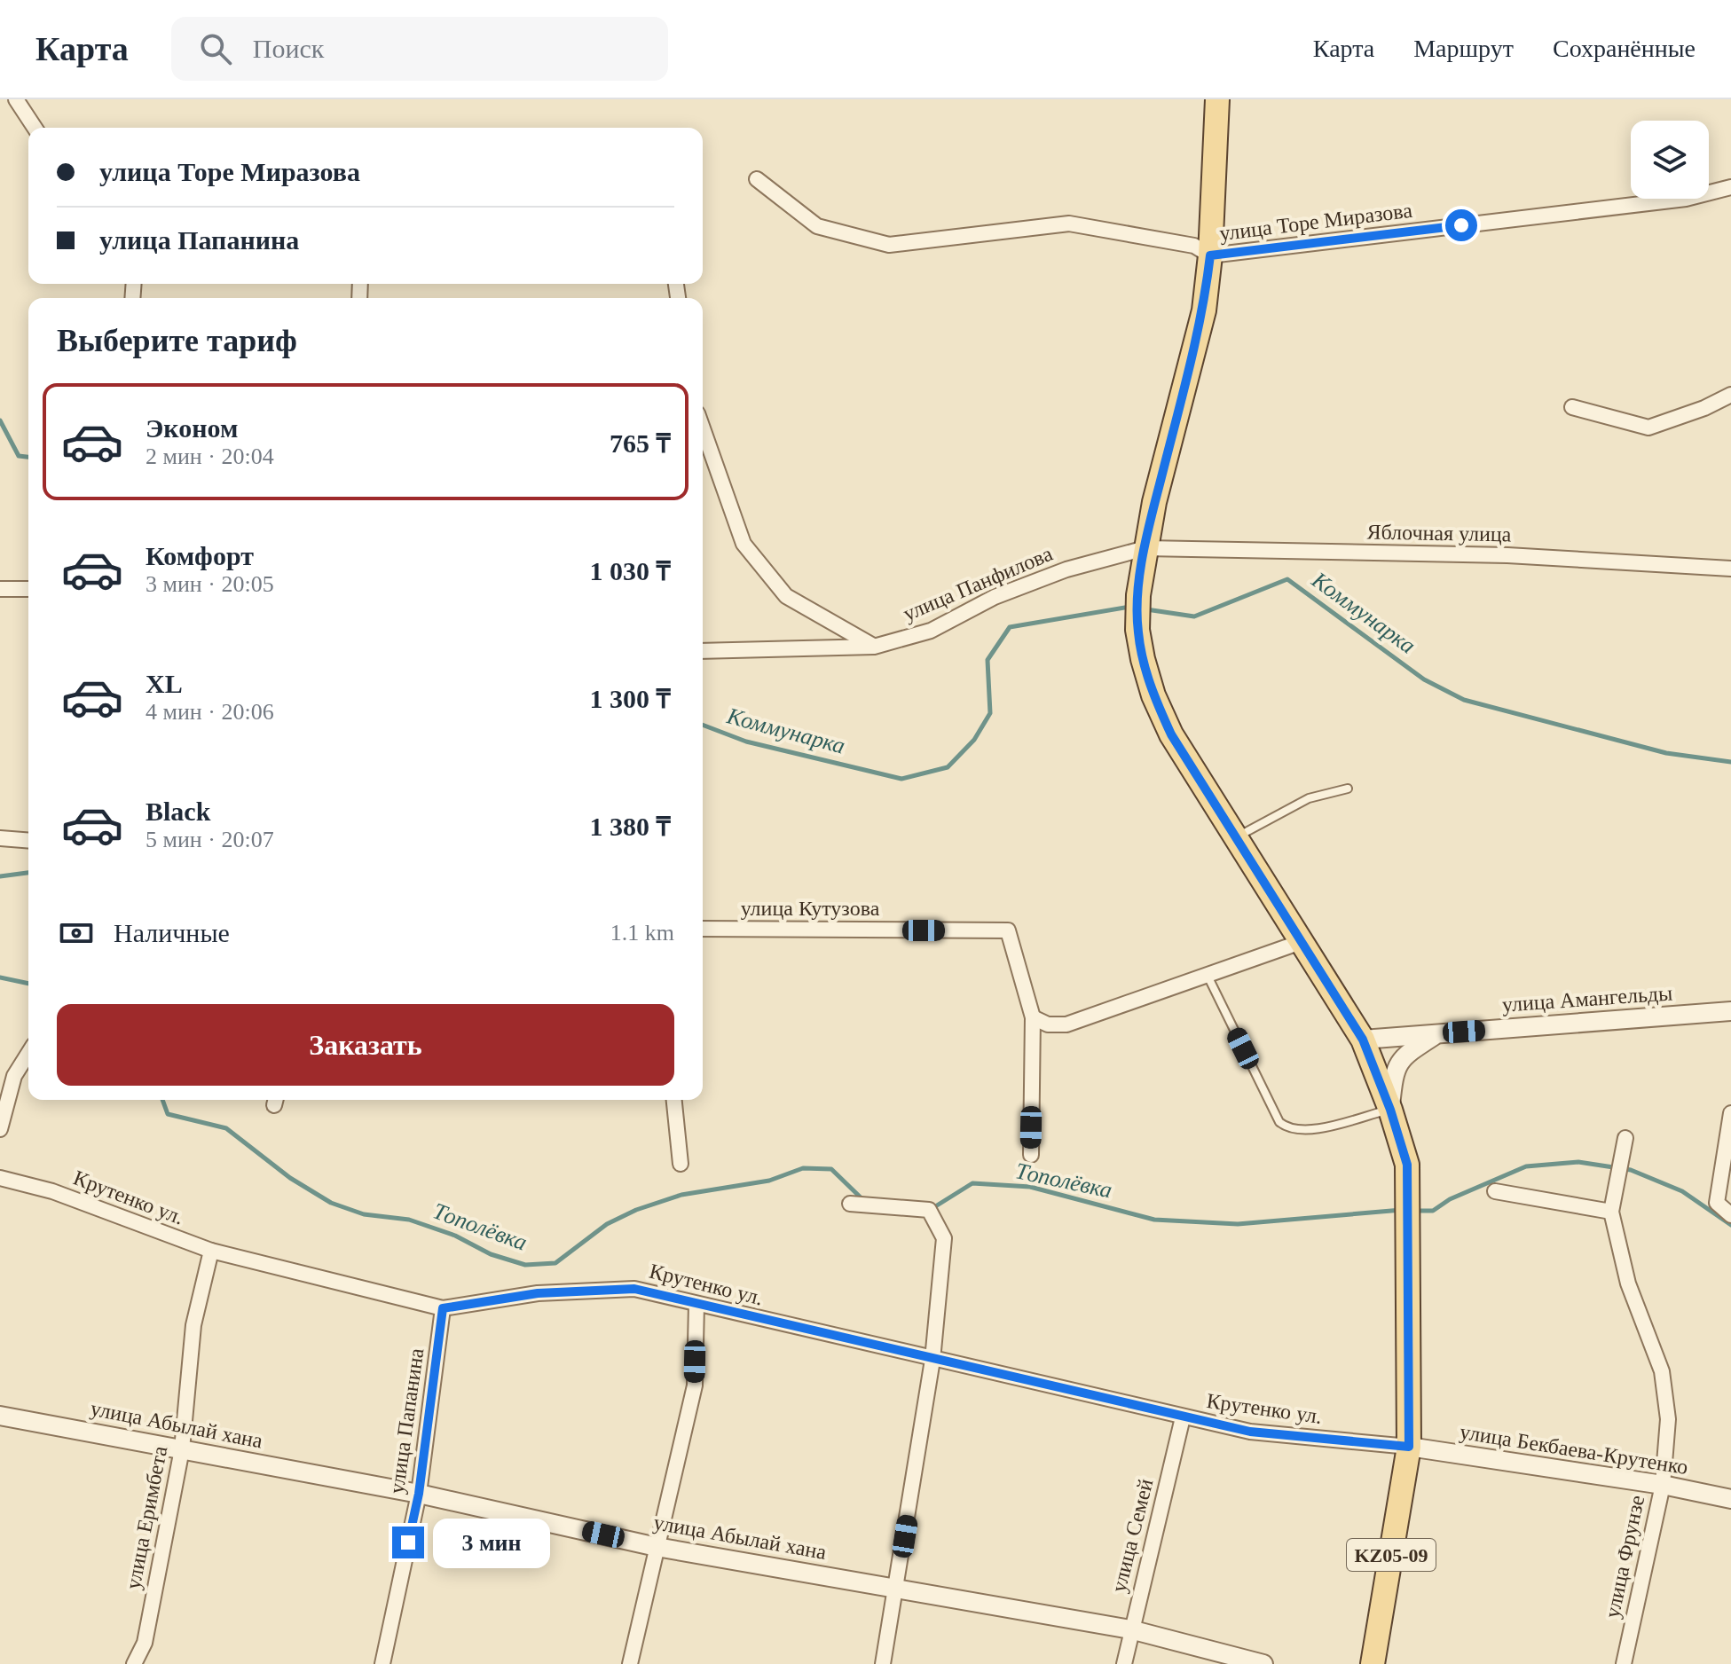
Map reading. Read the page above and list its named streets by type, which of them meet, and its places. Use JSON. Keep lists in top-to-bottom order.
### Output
{
  "streets": {
    "main road": ["KZ05-09"],
    "street": [
      "улица Торе Миразова",
      "Яблочная улица",
      "улица Панфилова",
      "улица Кутузова",
      "улица Амангельды",
      "Крутенко ул.",
      "улица Папанина",
      "улица Абылай хана",
      "улица Бекбаева-Крутенко",
      "улица Еримбета",
      "улица Семей",
      "улица Фрунзе"
    ]
  },
  "crossings": [
    ["улица Торе Миразова", "KZ05-09"],
    ["Яблочная улица", "улица Панфилова"],
    ["Яблочная улица", "KZ05-09"],
    ["улица Панфилова", "KZ05-09"],
    ["улица Амангельды", "KZ05-09"],
    ["Крутенко ул.", "улица Папанина"],
    ["Крутенко ул.", "улица Бекбаева-Крутенко"],
    ["Крутенко ул.", "улица Еримбета"],
    ["Крутенко ул.", "улица Семей"],
    ["Крутенко ул.", "KZ05-09"],
    ["улица Папанина", "улица Абылай хана"],
    ["улица Абылай хана", "улица Еримбета"],
    ["улица Абылай хана", "улица Семей"],
    ["улица Бекбаева-Крутенко", "KZ05-09"],
    ["улица Бекбаева-Крутенко", "улица Фрунзе"]
  ],
  "water": ["Коммунарка", "Тополёвка"],
  "page": {
    "header": "Карта",
    "search": "Поиск",
    "nav": ["Карта", "Маршрут", "Сохранённые"],
    "banner": ["улица Торе Миразова", "улица Папанина"],
    "heading": "Выберите тариф",
    "list": [
      {
        "name": "Эконом",
        "note": "2 мин · 20:04",
        "value": "765 ₸"
      },
      {
        "name": "Комфорт",
        "note": "3 мин · 20:05",
        "value": "1 030 ₸"
      },
      {
        "name": "XL",
        "note": "4 мин · 20:06",
        "value": "1 300 ₸"
      },
      {
        "name": "Black",
        "note": "5 мин · 20:07",
        "value": "1 380 ₸"
      }
    ],
    "pay": ["Наличные", "1.1 km"],
    "buttons": "Заказать",
    "bubble": "3 мин"
  }
}
